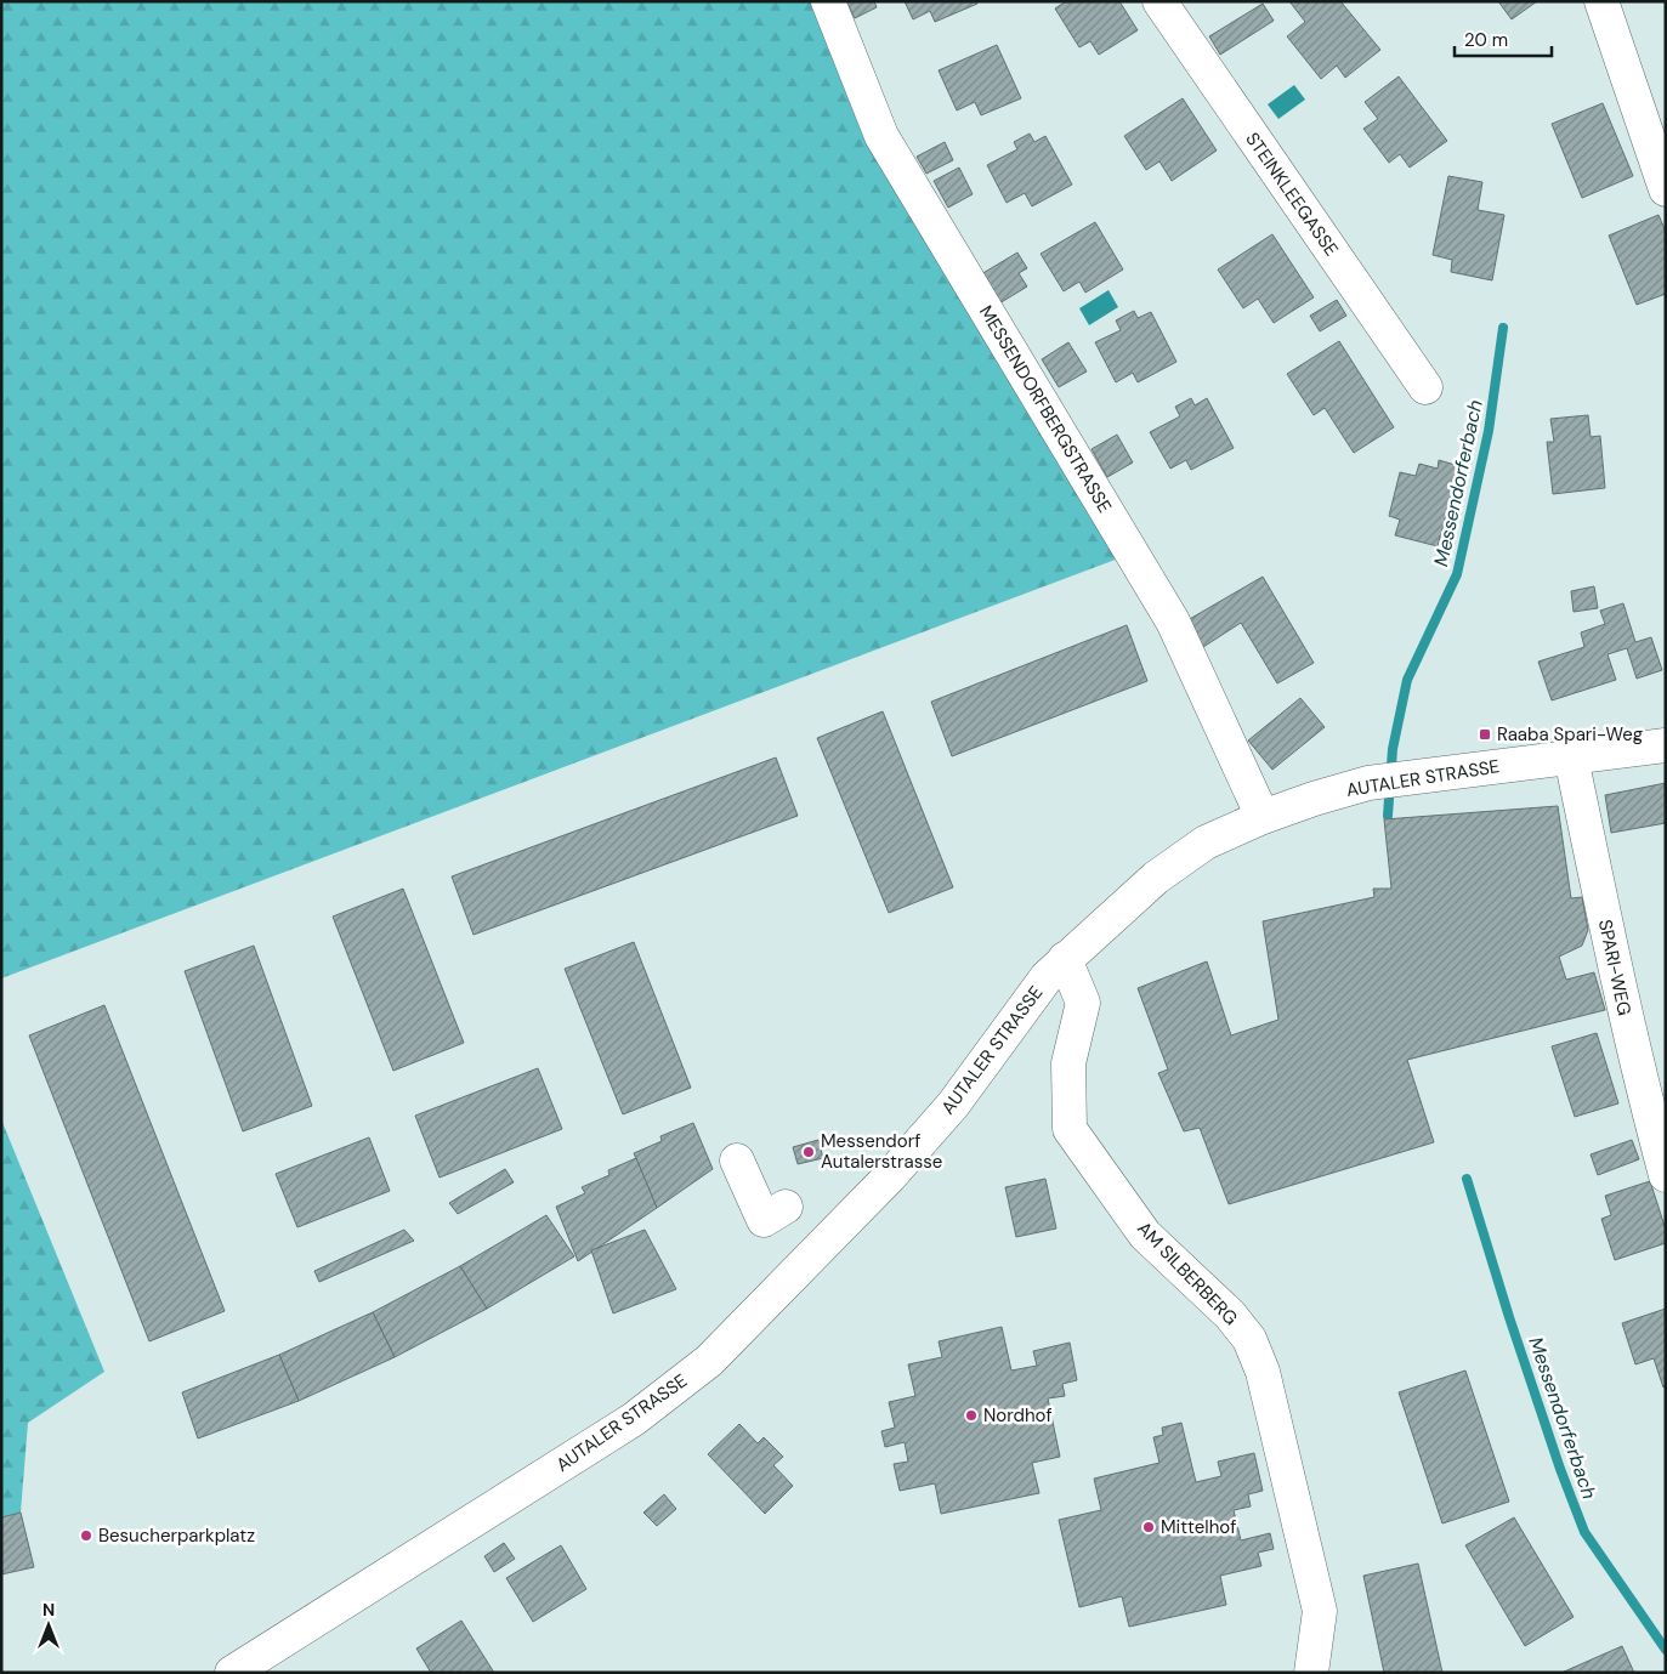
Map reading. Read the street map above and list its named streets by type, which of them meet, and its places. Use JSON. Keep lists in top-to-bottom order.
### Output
{
  "streets": {
    "street": [
      "STEINKLEEGASSE",
      "MESSENDORFBERGSTRASSE",
      "AUTALER STRASSE",
      "SPARI-WEG",
      "AM SILBERBERG"
    ]
  },
  "crossings": [
    ["MESSENDORFBERGSTRASSE", "AUTALER STRASSE"],
    ["AUTALER STRASSE", "SPARI-WEG"],
    ["AUTALER STRASSE", "AM SILBERBERG"]
  ],
  "water": ["Messendorferbach"],
  "places": {
    "transit": ["Raaba Spari-Weg"],
    "other": [
      "Messendorf Autalerstrasse",
      "Nordhof",
      "Mittelhof",
      "Besucherparkplatz"
    ]
  },
  "scale_bar": "20 m",
  "north": "top"
}
